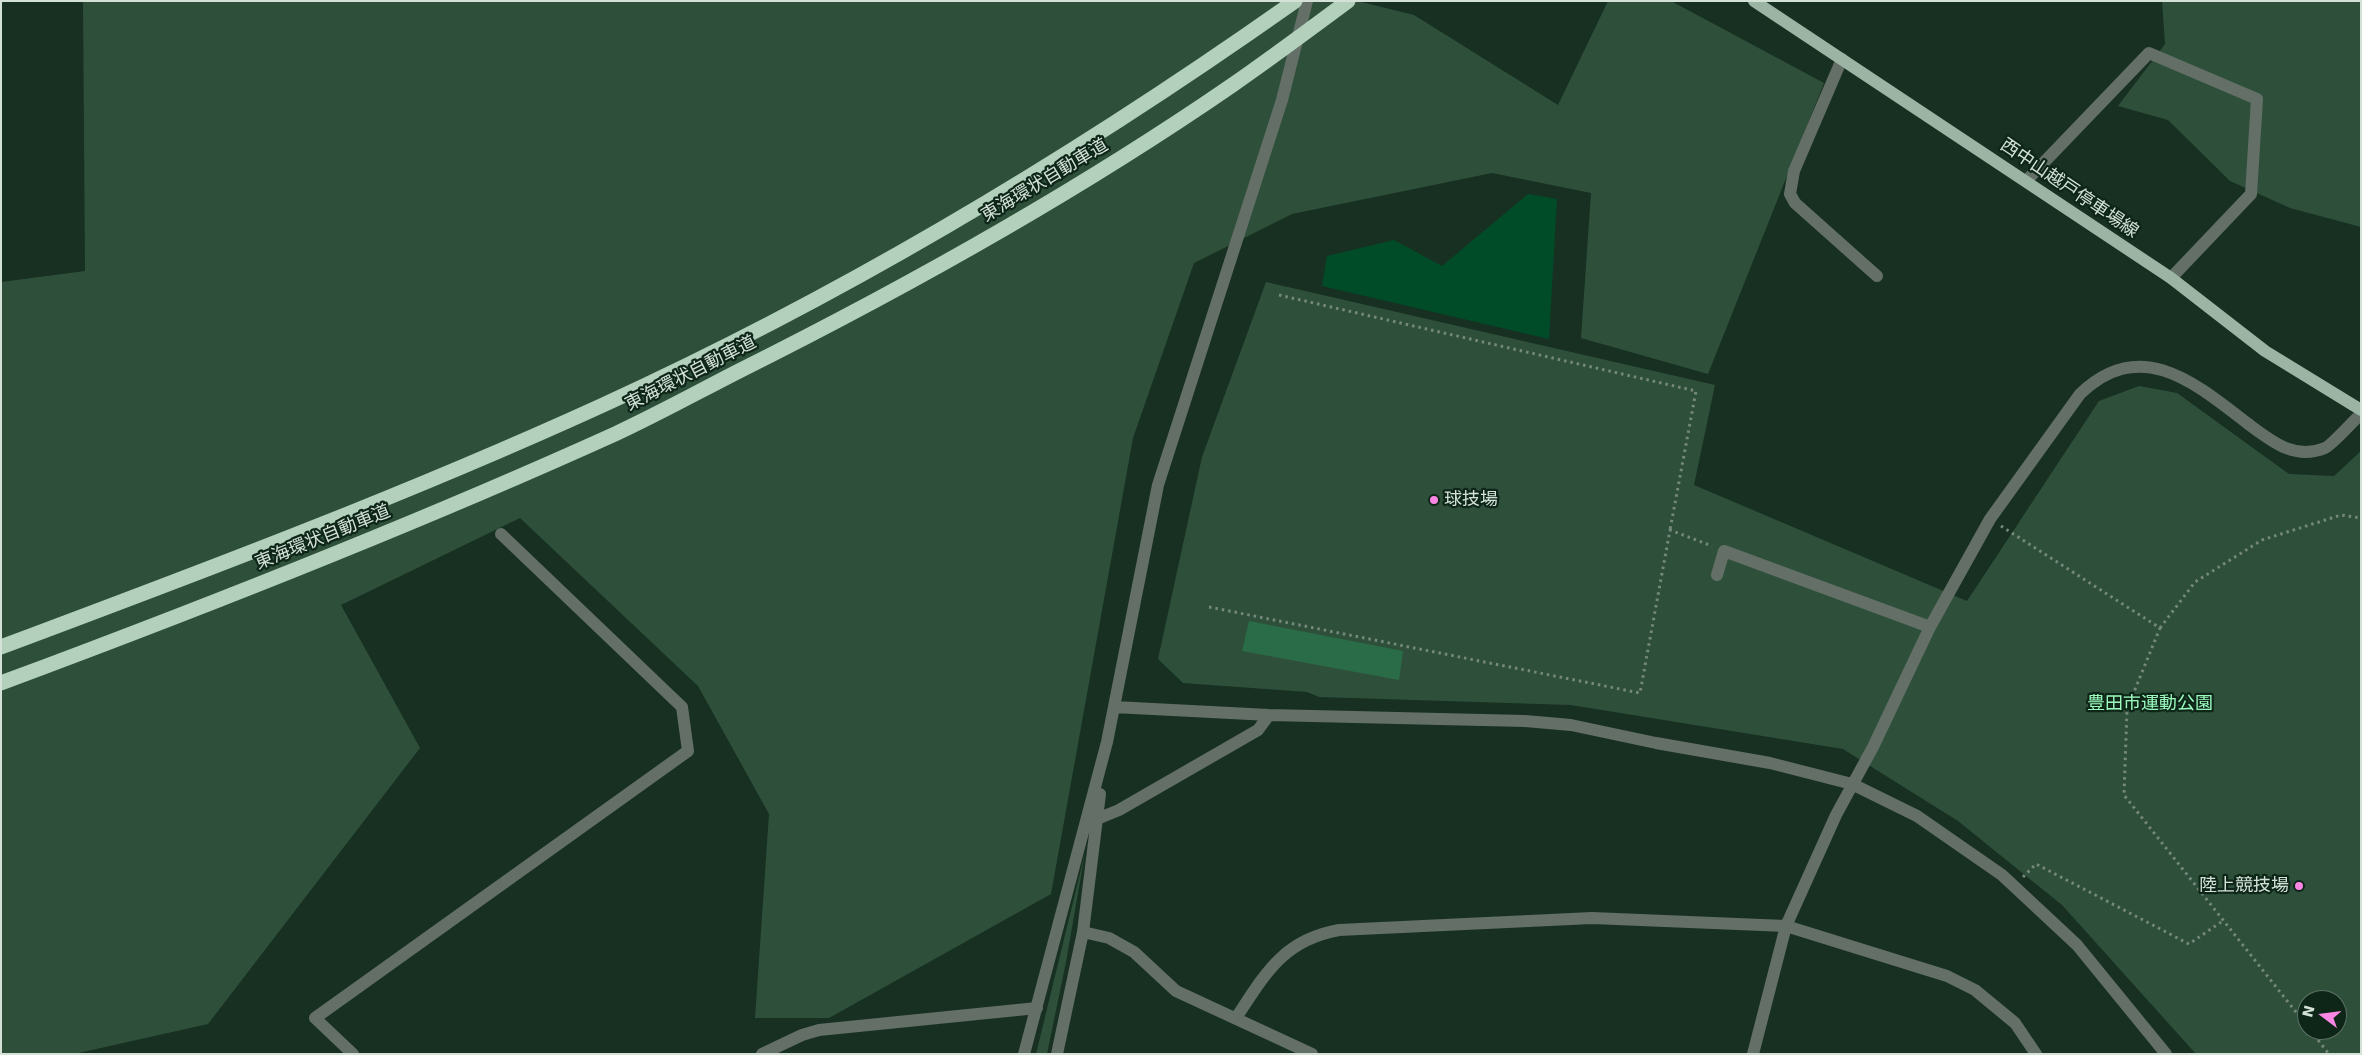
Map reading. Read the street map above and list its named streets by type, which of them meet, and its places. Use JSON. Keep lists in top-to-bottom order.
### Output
{
  "streets": {
    "highway": ["東海環状自動車道"],
    "main road": ["西中山越戸停車場線"]
  },
  "parks": ["豊田市運動公園"],
  "places": ["球技場", "陸上競技場"],
  "north": "left"
}
